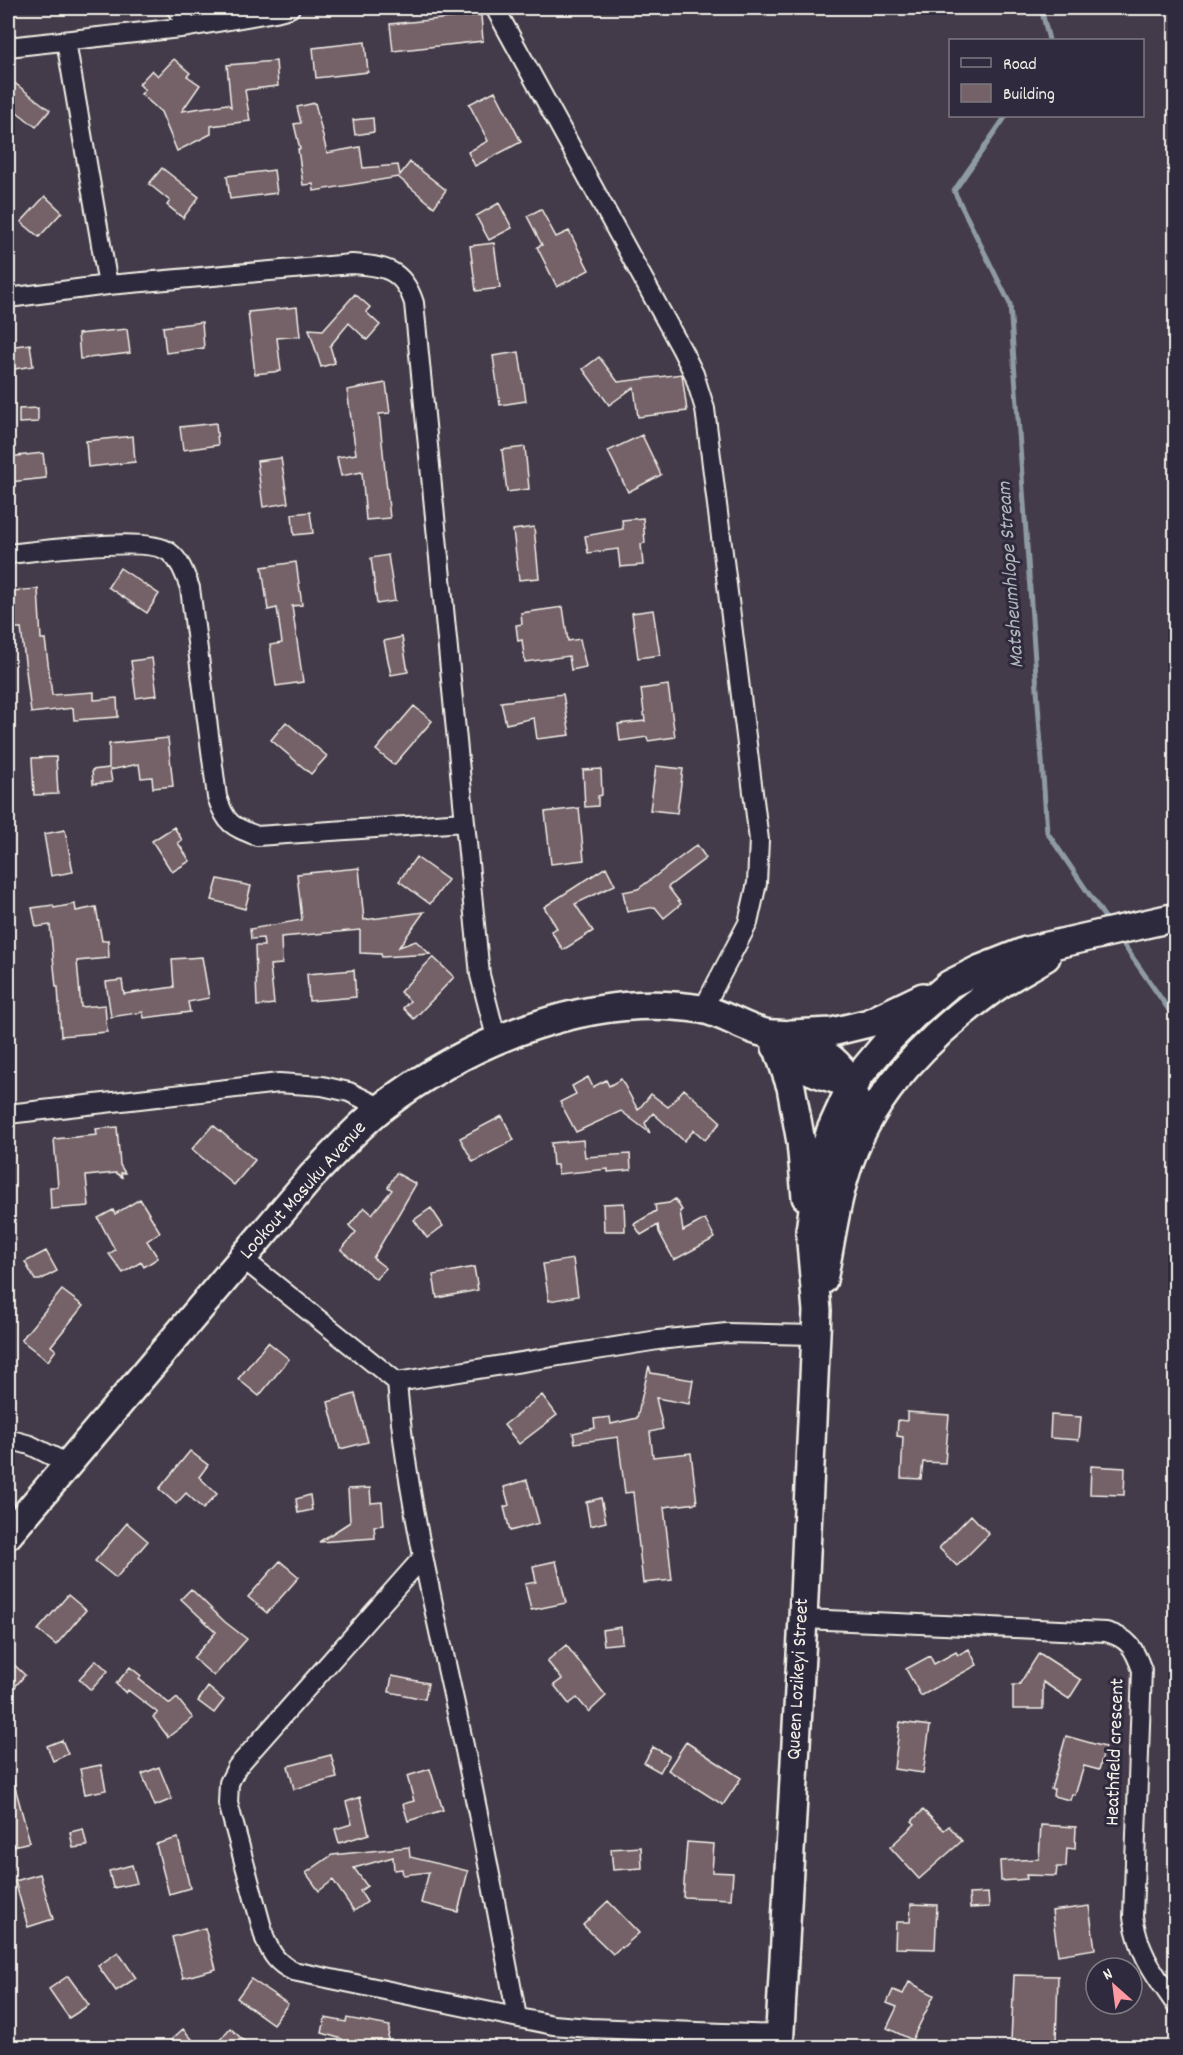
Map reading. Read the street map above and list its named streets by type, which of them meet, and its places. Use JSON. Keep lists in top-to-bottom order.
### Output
{
  "streets": {
    "main road": ["Lookout Masuku Avenue", "Queen Lozikeyi Street"],
    "street": ["Heathfield crescent"]
  },
  "crossings": [
    ["Lookout Masuku Avenue", "Queen Lozikeyi Street"],
    ["Queen Lozikeyi Street", "Heathfield crescent"]
  ],
  "water": ["Matsheumhlope Stream"],
  "legend": ["Road", "Building"],
  "north": "top left"
}
